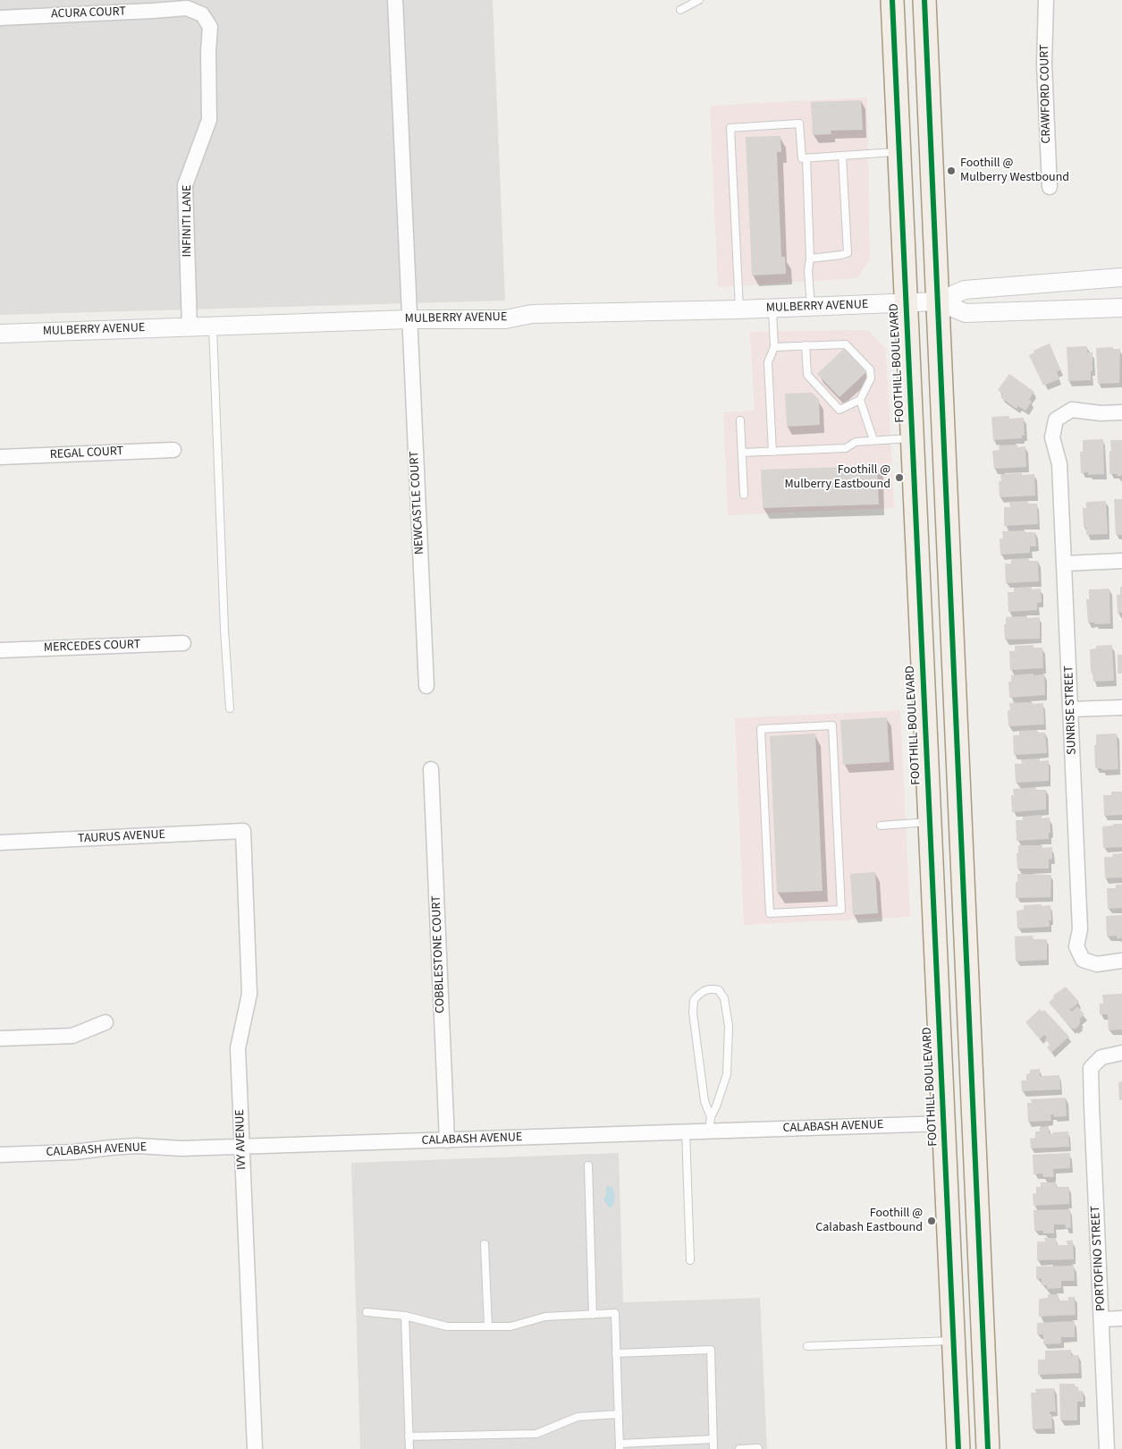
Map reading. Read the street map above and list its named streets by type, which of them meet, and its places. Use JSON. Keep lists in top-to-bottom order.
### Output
{
  "streets": {
    "main road": ["FOOTHILL BOULEVARD"],
    "street": [
      "ACURA COURT",
      "CRAWFORD COURT",
      "INFINITI LANE",
      "MULBERRY AVENUE",
      "REGAL COURT",
      "NEWCASTLE COURT",
      "MERCEDES COURT",
      "SUNRISE STREET",
      "TAURUS AVENUE",
      "COBBLESTONE COURT",
      "CALABASH AVENUE",
      "IVY AVENUE",
      "PORTOFINO STREET"
    ]
  },
  "crossings": [
    ["ACURA COURT", "INFINITI LANE"],
    ["INFINITI LANE", "MULBERRY AVENUE"],
    ["MULBERRY AVENUE", "FOOTHILL BOULEVARD"],
    ["MULBERRY AVENUE", "NEWCASTLE COURT"],
    ["FOOTHILL BOULEVARD", "CALABASH AVENUE"],
    ["TAURUS AVENUE", "IVY AVENUE"],
    ["COBBLESTONE COURT", "CALABASH AVENUE"],
    ["CALABASH AVENUE", "IVY AVENUE"]
  ],
  "places": ["Foothill @ Mulberry Westbound", "Foothill @ Mulberry Eastbound", "Foothill @ Calabash Eastbound"]
}
